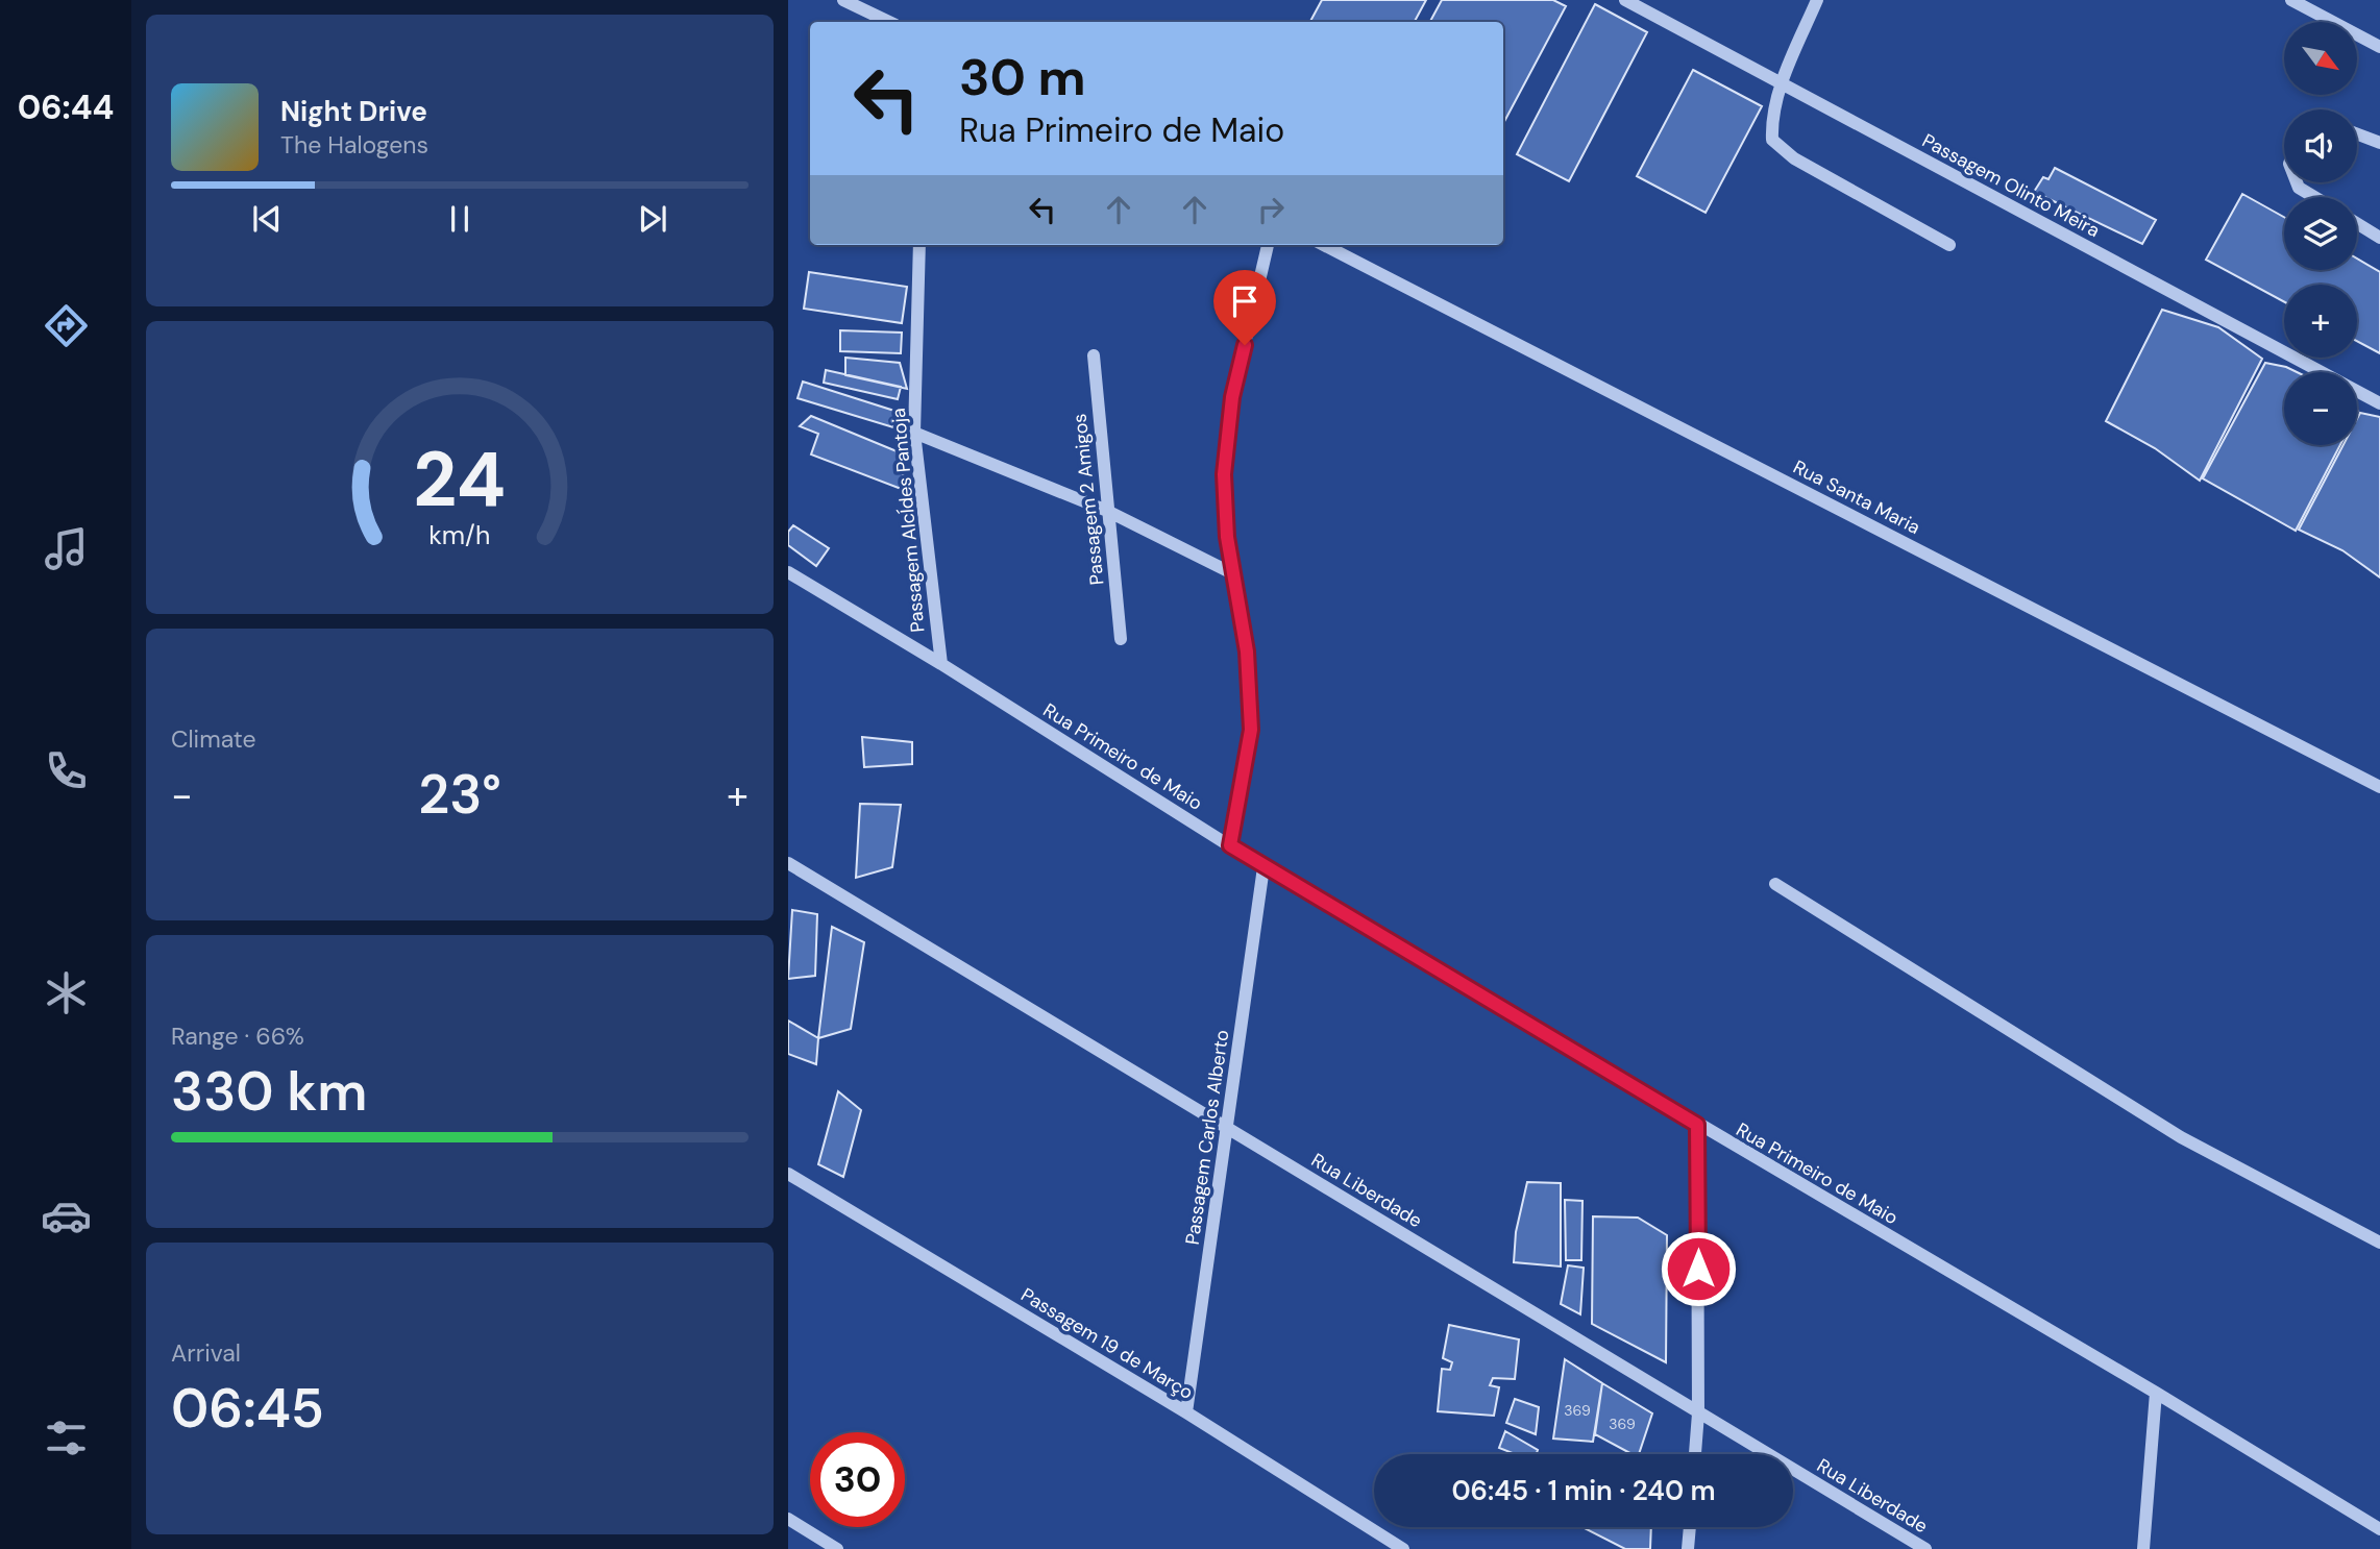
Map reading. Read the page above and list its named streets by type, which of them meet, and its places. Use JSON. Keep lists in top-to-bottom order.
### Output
{
  "streets": {
    "street": [
      "Passagem Olinto Meira",
      "Rua Santa Maria",
      "Passagem 2 Amigos",
      "Passagem AlcÍdes Pantoja",
      "Rua Primeiro de Maio",
      "Passagem Carlos Alberto",
      "Rua Liberdade",
      "Passagem 19 de Março"
    ]
  },
  "crossings": [
    ["Passagem AlcÍdes Pantoja", "Rua Primeiro de Maio"],
    ["Rua Primeiro de Maio", "Passagem Carlos Alberto"],
    ["Passagem Carlos Alberto", "Rua Liberdade"],
    ["Passagem Carlos Alberto", "Passagem 19 de Março"]
  ],
  "house_numbers": ["369", "369"],
  "north": "bottom right",
  "page": {
    "tabs": "06:44",
    "map_buttons": ["+", "−"],
    "turn": ["30 m", "Rua Primeiro de Maio"],
    "song": ["Night Drive", "The Halogens"],
    "tile": [
      "Climate",
      ["Range · 66%", "330 km"],
      ["Arrival", "06:45"]
    ],
    "heat": ["−", "23°", "+"],
    "limit": "30",
    "trip": "06:45 · 1 min · 240 m",
    "gauge": ["24", "km/h"]
  }
}
